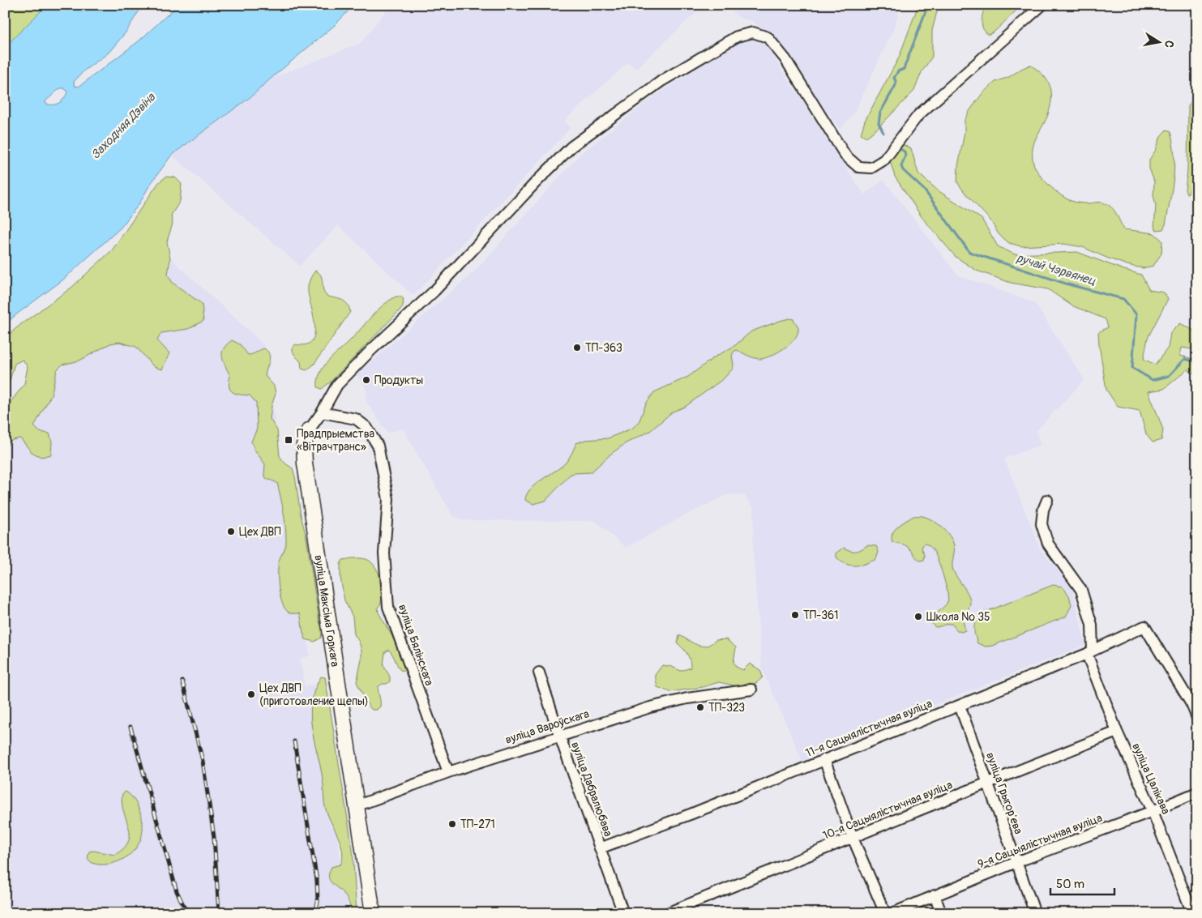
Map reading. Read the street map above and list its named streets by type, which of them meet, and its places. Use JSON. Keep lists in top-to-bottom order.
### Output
{
  "streets": {
    "main road": ["вуліца Максіма Горкага"],
    "street": [
      "вуліца Бялінскага",
      "вуліца Вароўскага",
      "11-я Сацыялістычная вуліца",
      "вуліца Цалікава",
      "вуліца Дабралюбава",
      "вуліца Грыгорʼева",
      "10-я Сацыялістычная вуліца",
      "9-я Сацыялістычная вуліца"
    ]
  },
  "crossings": [
    ["вуліца Максіма Горкага", "вуліца Вароўскага"],
    ["вуліца Бялінскага", "вуліца Вароўскага"],
    ["вуліца Вароўскага", "вуліца Дабралюбава"],
    ["11-я Сацыялістычная вуліца", "вуліца Цалікава"],
    ["11-я Сацыялістычная вуліца", "вуліца Дабралюбава"],
    ["11-я Сацыялістычная вуліца", "вуліца Грыгорʼева"],
    ["вуліца Цалікава", "10-я Сацыялістычная вуліца"],
    ["вуліца Цалікава", "9-я Сацыялістычная вуліца"],
    ["вуліца Грыгорʼева", "10-я Сацыялістычная вуліца"],
    ["вуліца Грыгорʼева", "9-я Сацыялістычная вуліца"]
  ],
  "water": ["Заходняя Дзвіна", "ручай Чэрвянец"],
  "places": {
    "other": [
      "ТП-363",
      "Продукты",
      "Цех ДВП",
      "ТП-361",
      "Школа № 35",
      "Цех ДВП (приготовление щепы)",
      "ТП-323",
      "ТП-271"
    ],
    "transit": ["Прадпрыемства «Вітрачтранс»"]
  },
  "scale_bar": "50 m",
  "north": "right"
}
